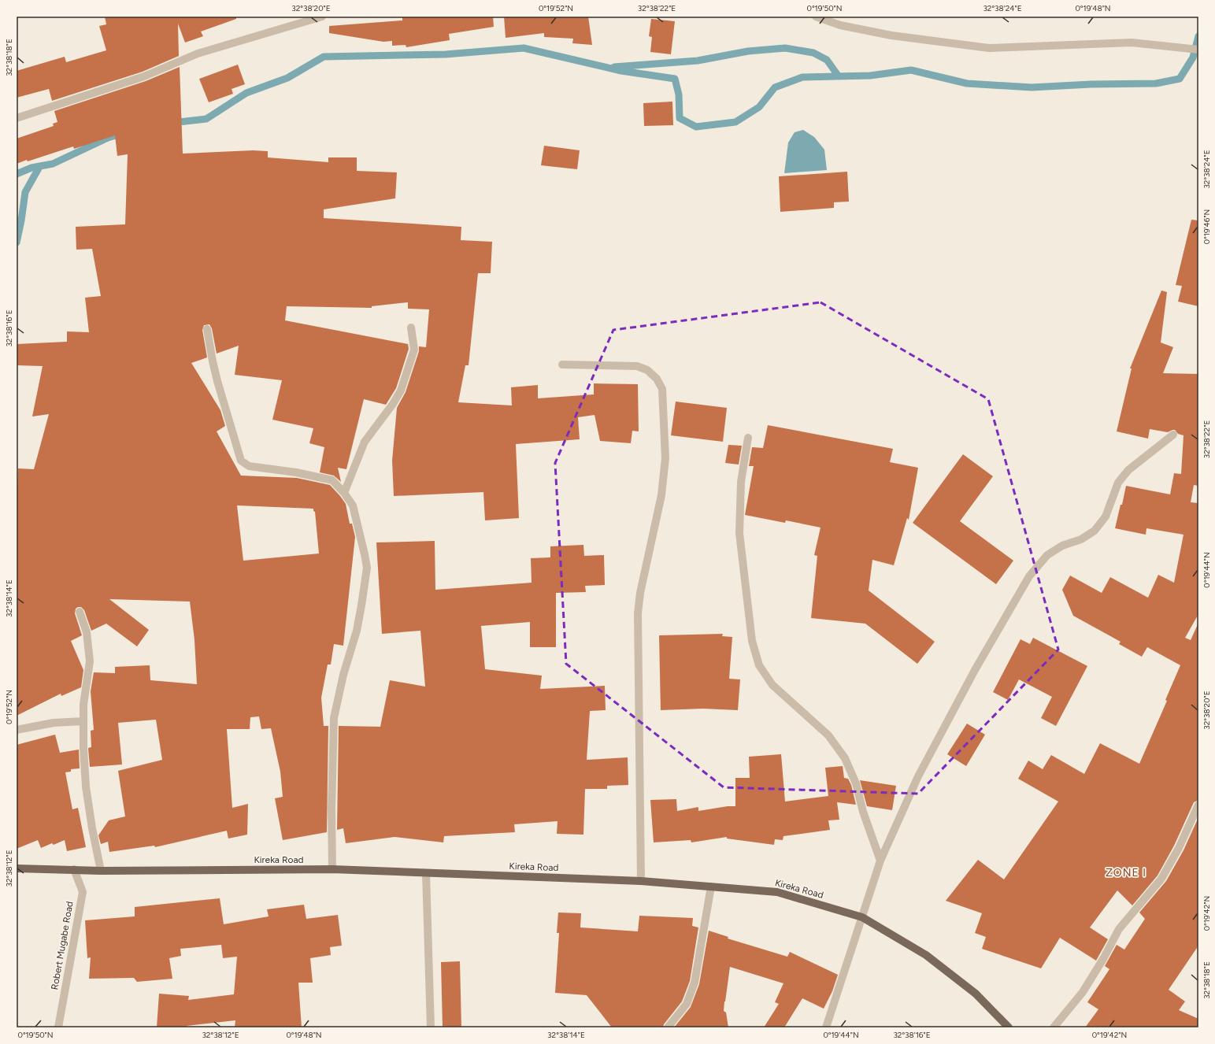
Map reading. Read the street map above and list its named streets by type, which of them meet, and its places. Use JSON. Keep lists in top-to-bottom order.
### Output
{
  "streets": {
    "main road": ["Kireka Road"],
    "street": ["Robert Mugabe Road"]
  },
  "crossings": [
    ["Kireka Road", "Robert Mugabe Road"]
  ],
  "districts": ["ZONE I"],
  "coordinates": [
    "32°38'20\"E",
    "0°19'52\"N",
    "32°38'22\"E",
    "0°19'50\"N",
    "32°38'24\"E",
    "0°19'48\"N",
    "32°38'18\"E",
    "0°19'46\"N",
    "32°38'16\"E",
    "0°19'44\"N",
    "32°38'14\"E",
    "32°38'12\"E",
    "0°19'42\"N"
  ]
}
